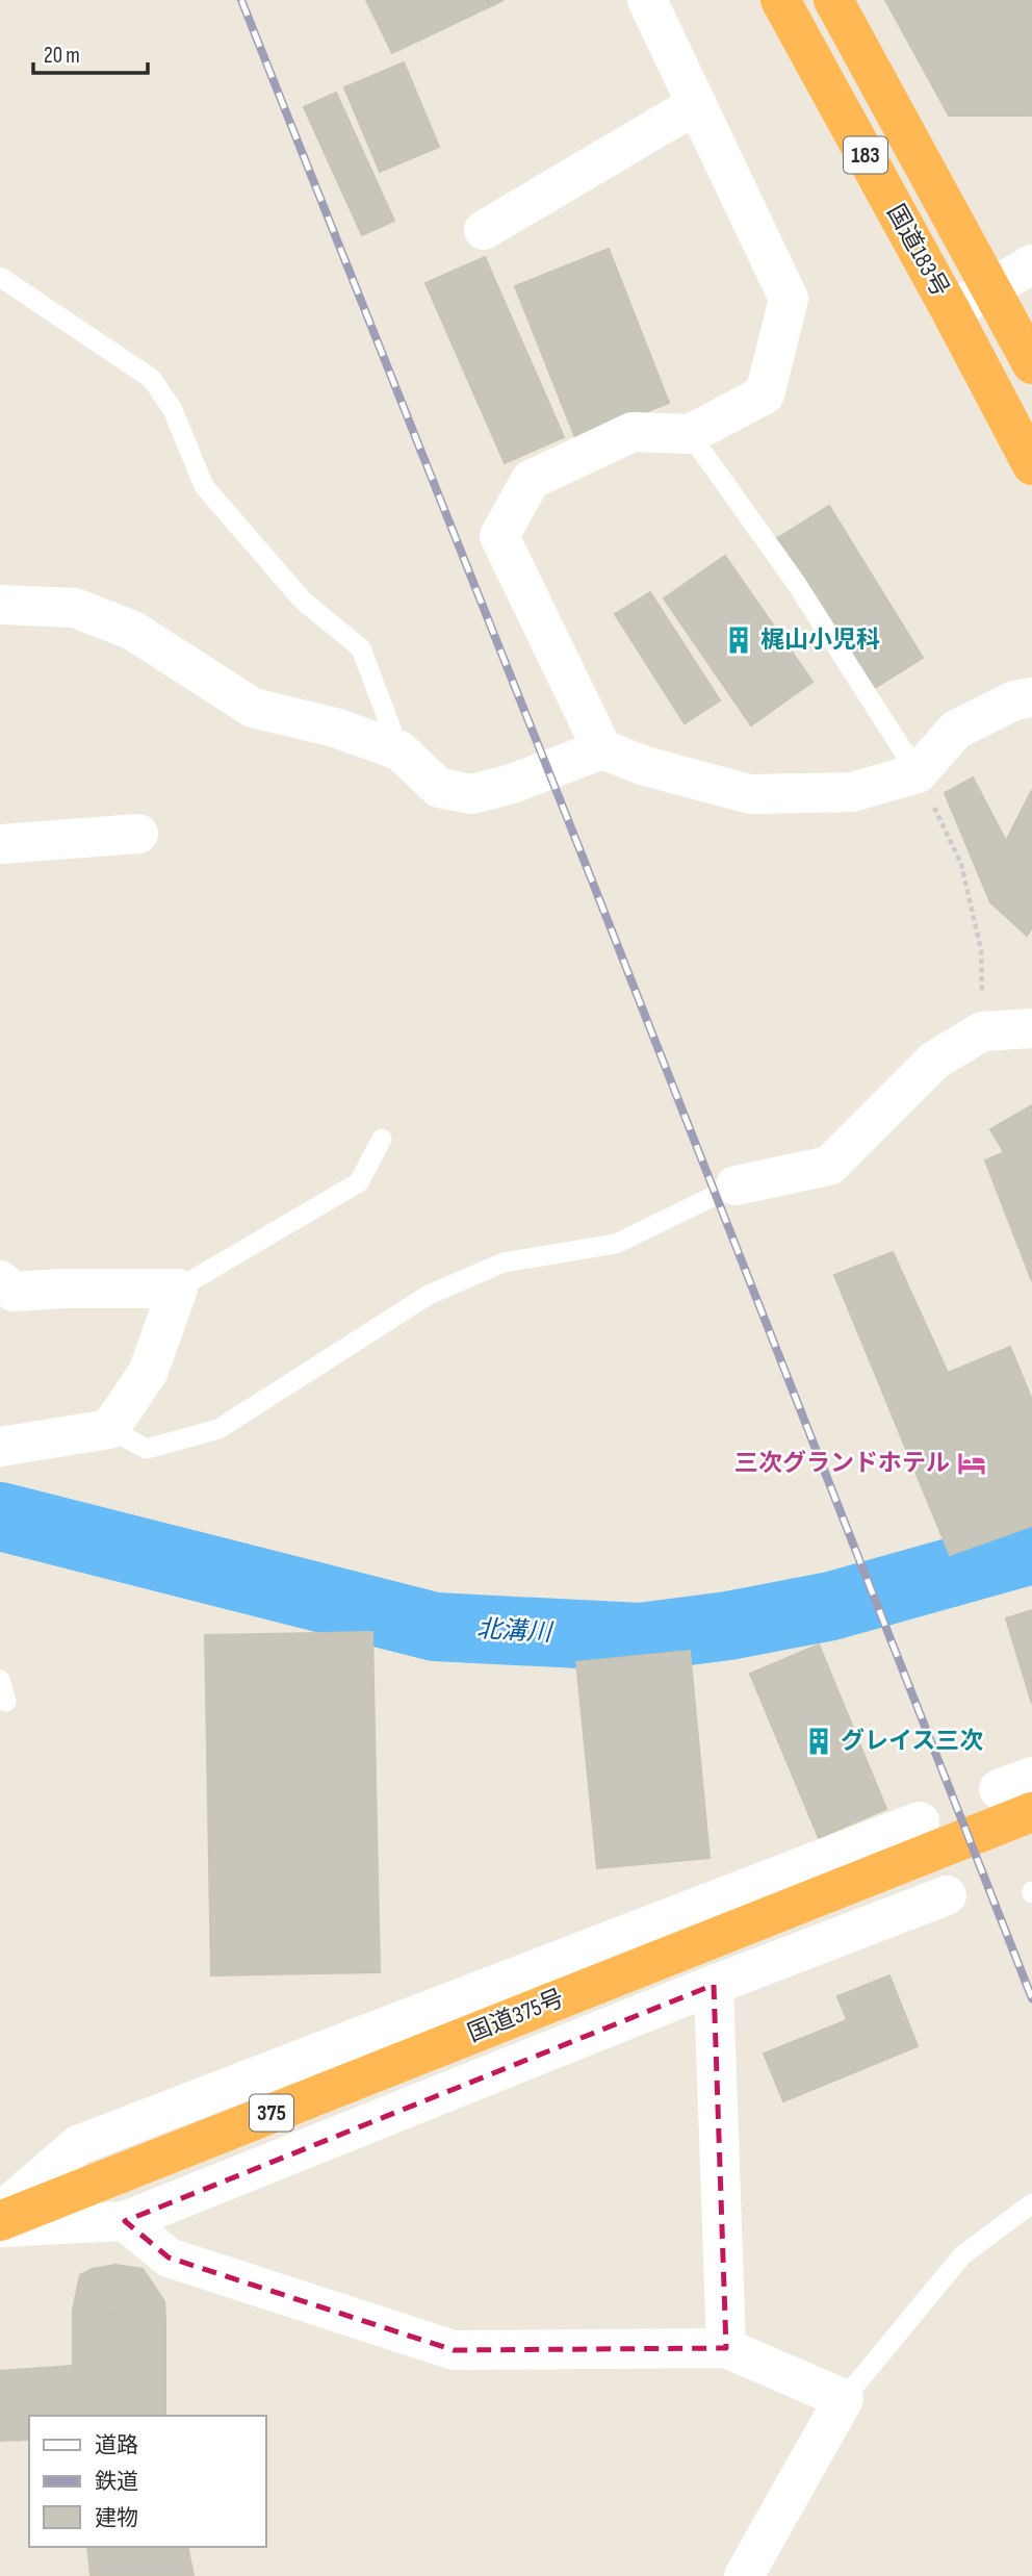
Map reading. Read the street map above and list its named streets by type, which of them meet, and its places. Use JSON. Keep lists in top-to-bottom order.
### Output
{
  "streets": {
    "highway": [
      "183",
      "国道183号",
      "国道375号",
      "375"
    ]
  },
  "water": ["北溝川"],
  "places": {
    "building": ["梶山小児科", "グレイス三次"],
    "hotel": ["三次グランドホテル"]
  },
  "legend": ["道路", "鉄道", "建物"],
  "scale_bar": "20 m"
}
